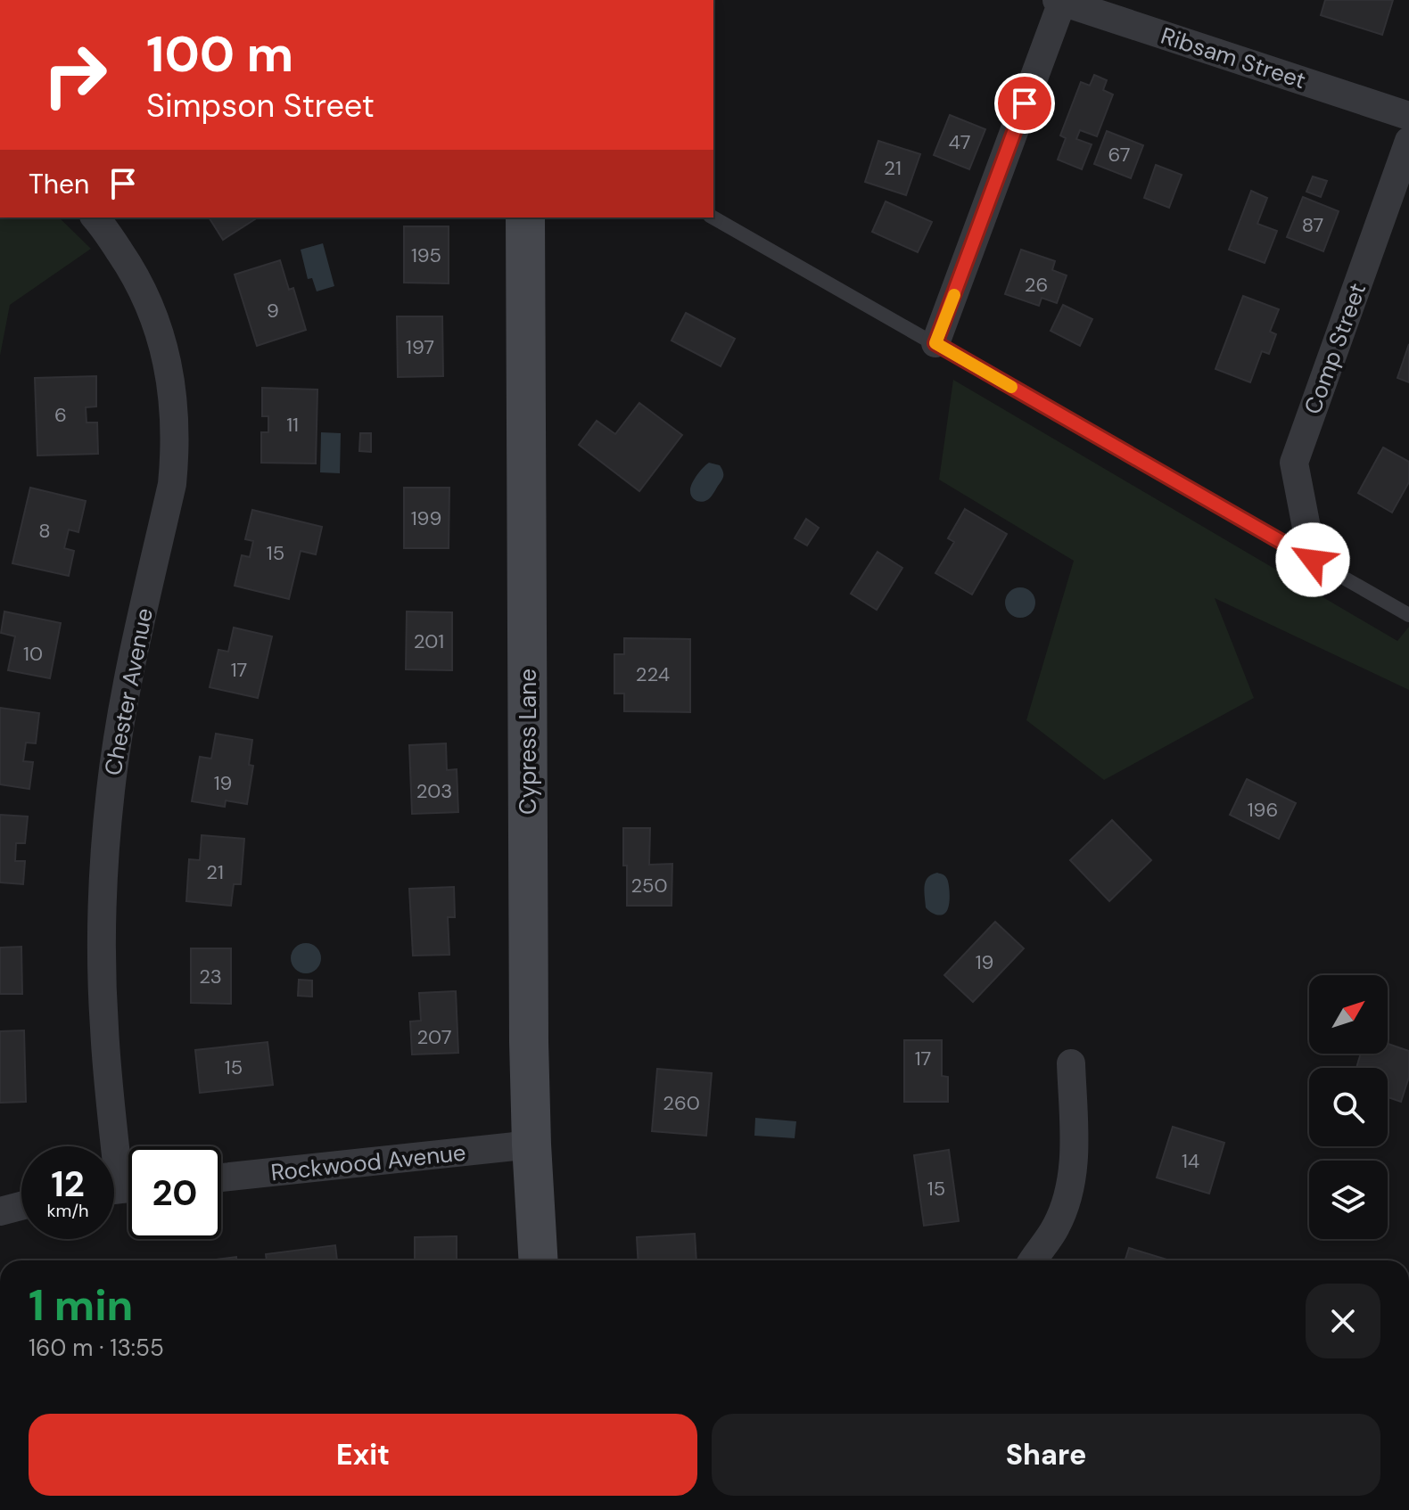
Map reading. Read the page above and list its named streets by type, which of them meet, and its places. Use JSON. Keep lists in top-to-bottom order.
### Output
{
  "streets": {
    "street": [
      "Ribsam Street",
      "Comp Street",
      "Chester Avenue",
      "Cypress Lane",
      "Rockwood Avenue"
    ]
  },
  "crossings": [
    ["Cypress Lane", "Rockwood Avenue"]
  ],
  "house_numbers": [
    "47",
    "67",
    "21",
    "87",
    "195",
    "26",
    "9",
    "197",
    "6",
    "11",
    "199",
    "8",
    "15",
    "201",
    "10",
    "17",
    "224",
    "19",
    "203",
    "196",
    "21",
    "250",
    "19",
    "23",
    "207",
    "17",
    "15",
    "260",
    "14",
    "15"
  ],
  "north": "top right",
  "page": {
    "turn": ["100 m", "Simpson Street"],
    "then": "Then",
    "speed": "12 km/h",
    "limit": "20",
    "heading": ["1 min", "160 m · 13:55"],
    "buttons": ["Exit", "Share"]
  }
}
